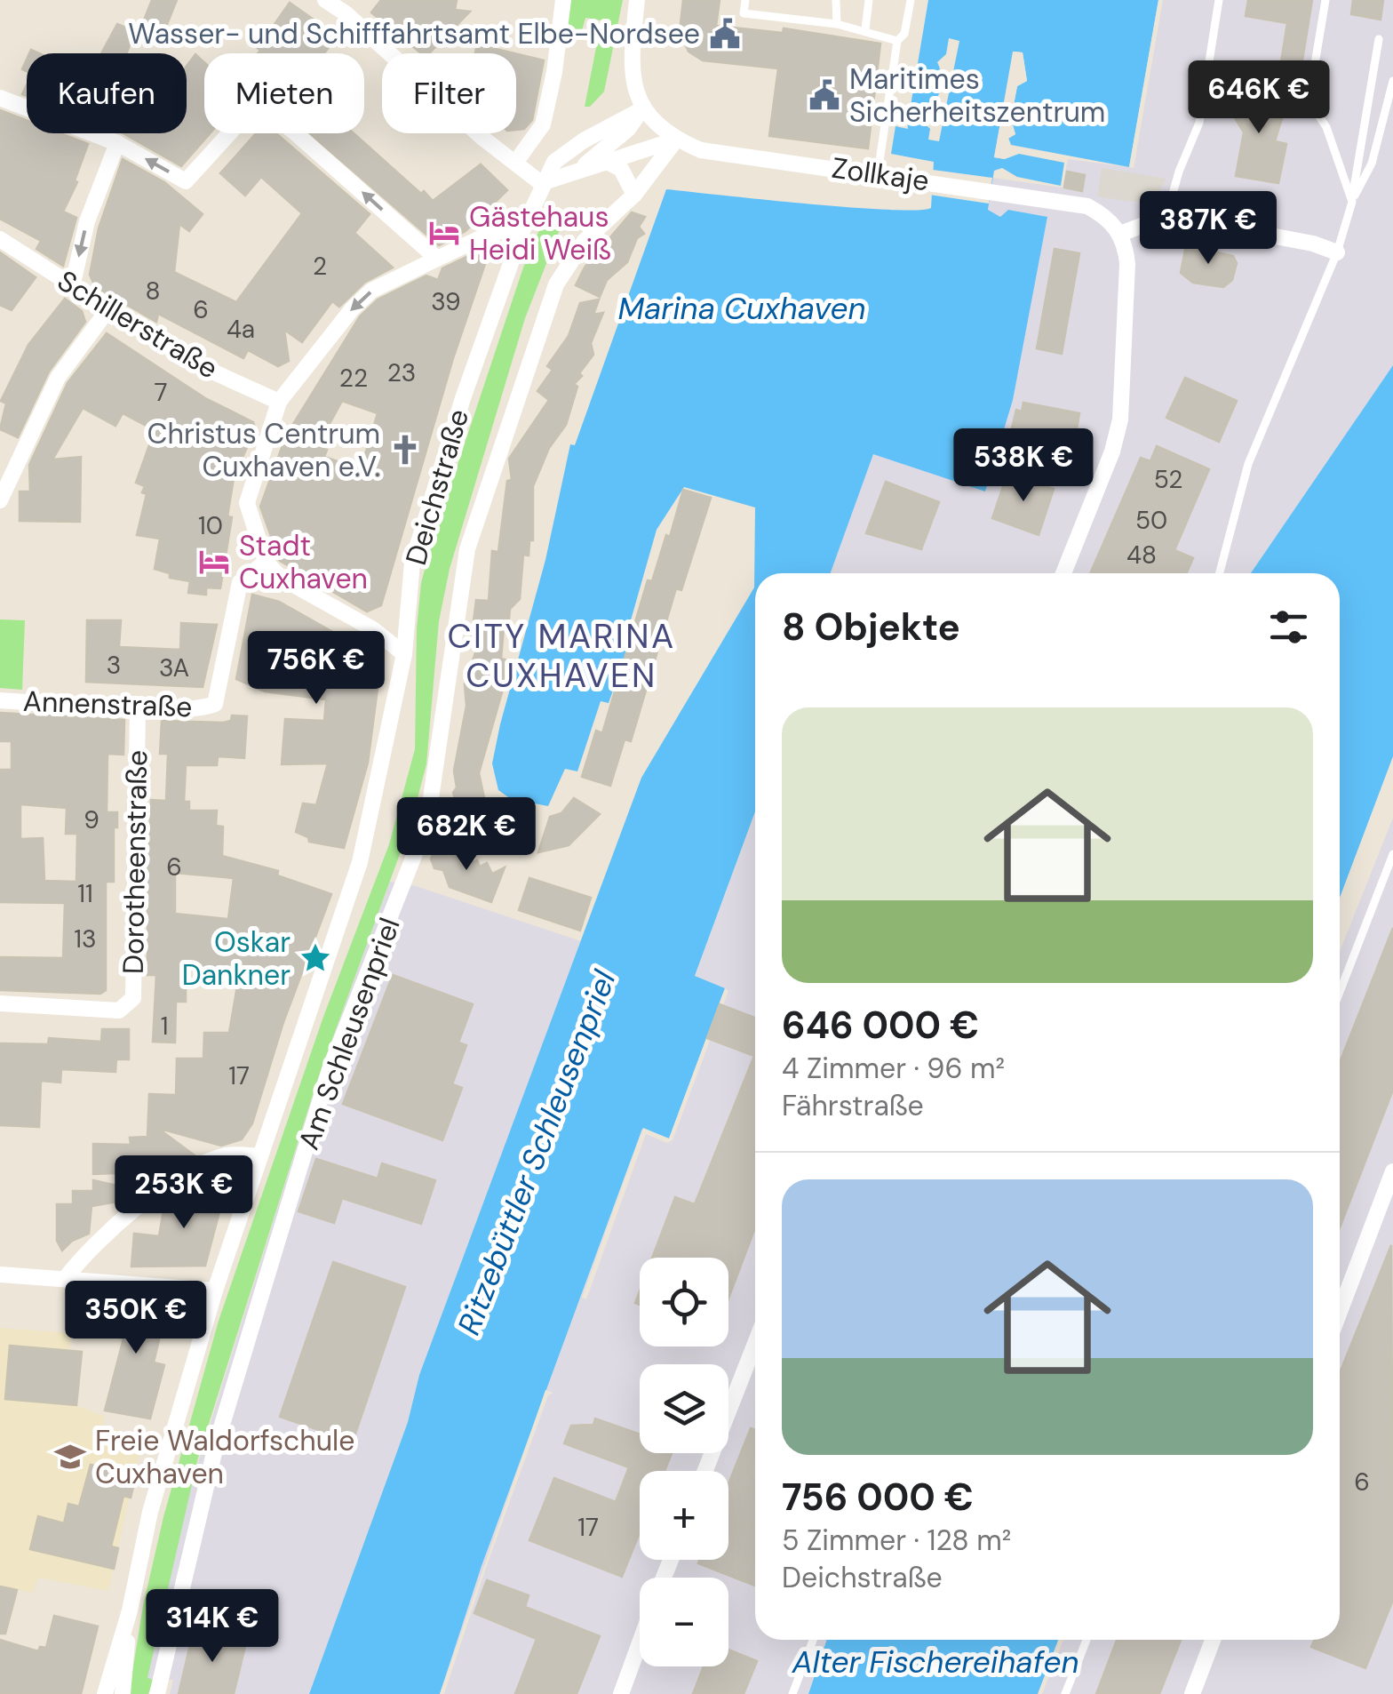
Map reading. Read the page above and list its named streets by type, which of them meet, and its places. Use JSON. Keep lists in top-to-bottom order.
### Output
{
  "streets": {
    "street": [
      "Zollkaje",
      "Schillerstraße",
      "Deichstraße",
      "Annenstraße",
      "Dorotheenstraße",
      "Am Schleusenpriel"
    ]
  },
  "crossings": [
    ["Zollkaje", "Deichstraße"],
    ["Zollkaje", "Am Schleusenpriel"],
    ["Annenstraße", "Dorotheenstraße"]
  ],
  "districts": ["CITY MARINA CUXHAVEN"],
  "water": ["Marina Cuxhaven", "Ritzebüttler Schleusenpriel", "Alter Fischereihafen"],
  "places": {
    "public building": ["Wasser- und Schifffahrtsamt Elbe-Nordsee", "Maritimes Sicherheitszentrum"],
    "hotel": ["Gästehaus Heidi Weiß", "Stadt Cuxhaven"],
    "church": ["Christus Centrum Cuxhaven e.V."],
    "place": ["Oskar Dankner"],
    "school or university": ["Freie Waldorfschule Cuxhaven"]
  },
  "house_numbers": [
    "2",
    "8",
    "39",
    "6",
    "4a",
    "23",
    "22",
    "7",
    "52",
    "50",
    "10",
    "48",
    "3",
    "3A",
    "9",
    "6",
    "11",
    "13",
    "1",
    "17",
    "6",
    "17"
  ],
  "page": {
    "chip": ["Kaufen", "Mieten", "Filter"],
    "price": [
      "646K €",
      "387K €",
      "538K €",
      "756K €",
      "682K €",
      "253K €",
      "350K €",
      "314K €"
    ],
    "heading": "8 Objekte",
    "list": [
      {
        "name": "646 000 €",
        "note": "4 Zimmer · 96 m² · Fährstraße"
      },
      {
        "name": "756 000 €",
        "note": "5 Zimmer · 128 m² · Deichstraße"
      }
    ],
    "map_buttons": ["+", "−"]
  }
}
